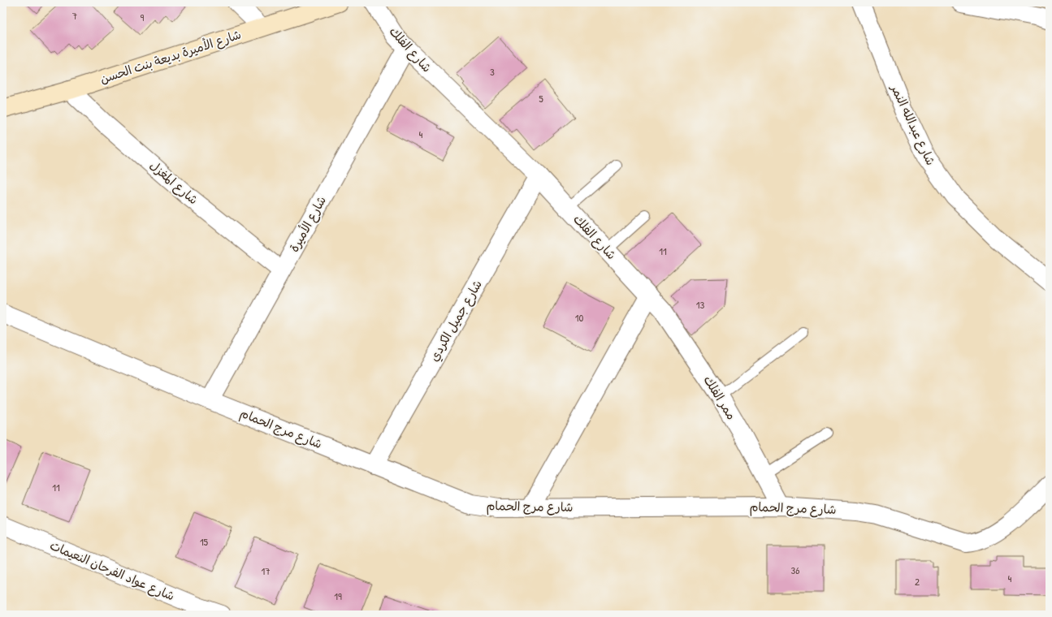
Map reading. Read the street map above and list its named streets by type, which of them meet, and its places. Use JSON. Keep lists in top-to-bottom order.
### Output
{
  "streets": {
    "street": [
      "شارع الفلك",
      "شارع الأميرة بديعة بنت الحسن",
      "شارع عبدالله النمر",
      "شارع المغزل",
      "شارع الأميرة",
      "شارع جميل الكردي",
      "ممر الفلك",
      "شارع مرج الحمام",
      "شارع عواد الفرحان النعيمات"
    ]
  },
  "crossings": [
    ["شارع الفلك", "شارع الأميرة"],
    ["شارع الفلك", "شارع جميل الكردي"],
    ["شارع الفلك", "ممر الفلك"],
    ["شارع الأميرة بديعة بنت الحسن", "شارع المغزل"],
    ["شارع المغزل", "شارع الأميرة"],
    ["شارع الأميرة", "شارع مرج الحمام"],
    ["شارع جميل الكردي", "شارع مرج الحمام"],
    ["ممر الفلك", "شارع مرج الحمام"]
  ],
  "house_numbers": [
    "7",
    "9",
    "3",
    "5",
    "4",
    "11",
    "13",
    "10",
    "11",
    "15",
    "36",
    "17",
    "4",
    "2",
    "19"
  ]
}
